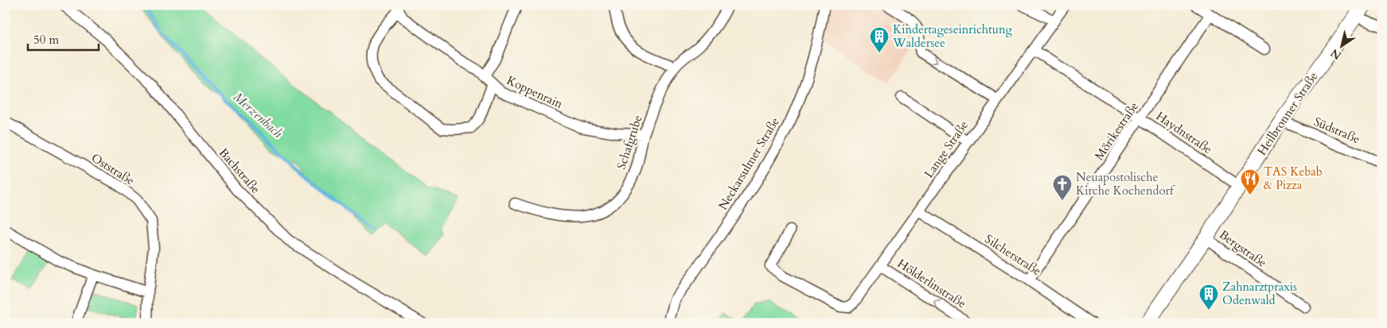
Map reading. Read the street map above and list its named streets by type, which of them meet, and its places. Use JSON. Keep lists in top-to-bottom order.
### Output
{
  "streets": {
    "main road": ["Heilbronner Straße"],
    "street": [
      "Koppenrain",
      "Südstraße",
      "Mörikestraße",
      "Haydnstraße",
      "Schafgrube",
      "Lange Straße",
      "Neckarsulmer Straße",
      "Oststraße",
      "Bachstraße",
      "Bergstraße",
      "Silcherstraße",
      "Hölderlinstraße"
    ]
  },
  "crossings": [
    ["Koppenrain", "Schafgrube"],
    ["Heilbronner Straße", "Südstraße"],
    ["Heilbronner Straße", "Haydnstraße"],
    ["Heilbronner Straße", "Bergstraße"],
    ["Mörikestraße", "Haydnstraße"],
    ["Mörikestraße", "Silcherstraße"],
    ["Haydnstraße", "Lange Straße"],
    ["Lange Straße", "Silcherstraße"],
    ["Lange Straße", "Hölderlinstraße"]
  ],
  "one_way": ["Hölderlinstraße"],
  "water": ["Merzenbach"],
  "places": {
    "building": ["Kindertageseinrichtung Waldersee", "Zahnarztpraxis Odenwald"],
    "restaurant": ["TAS Kebab & Pizza"],
    "church": ["Neuapostolische Kirche Kochendorf"]
  },
  "scale_bar": "50 m",
  "north": "bottom left"
}
